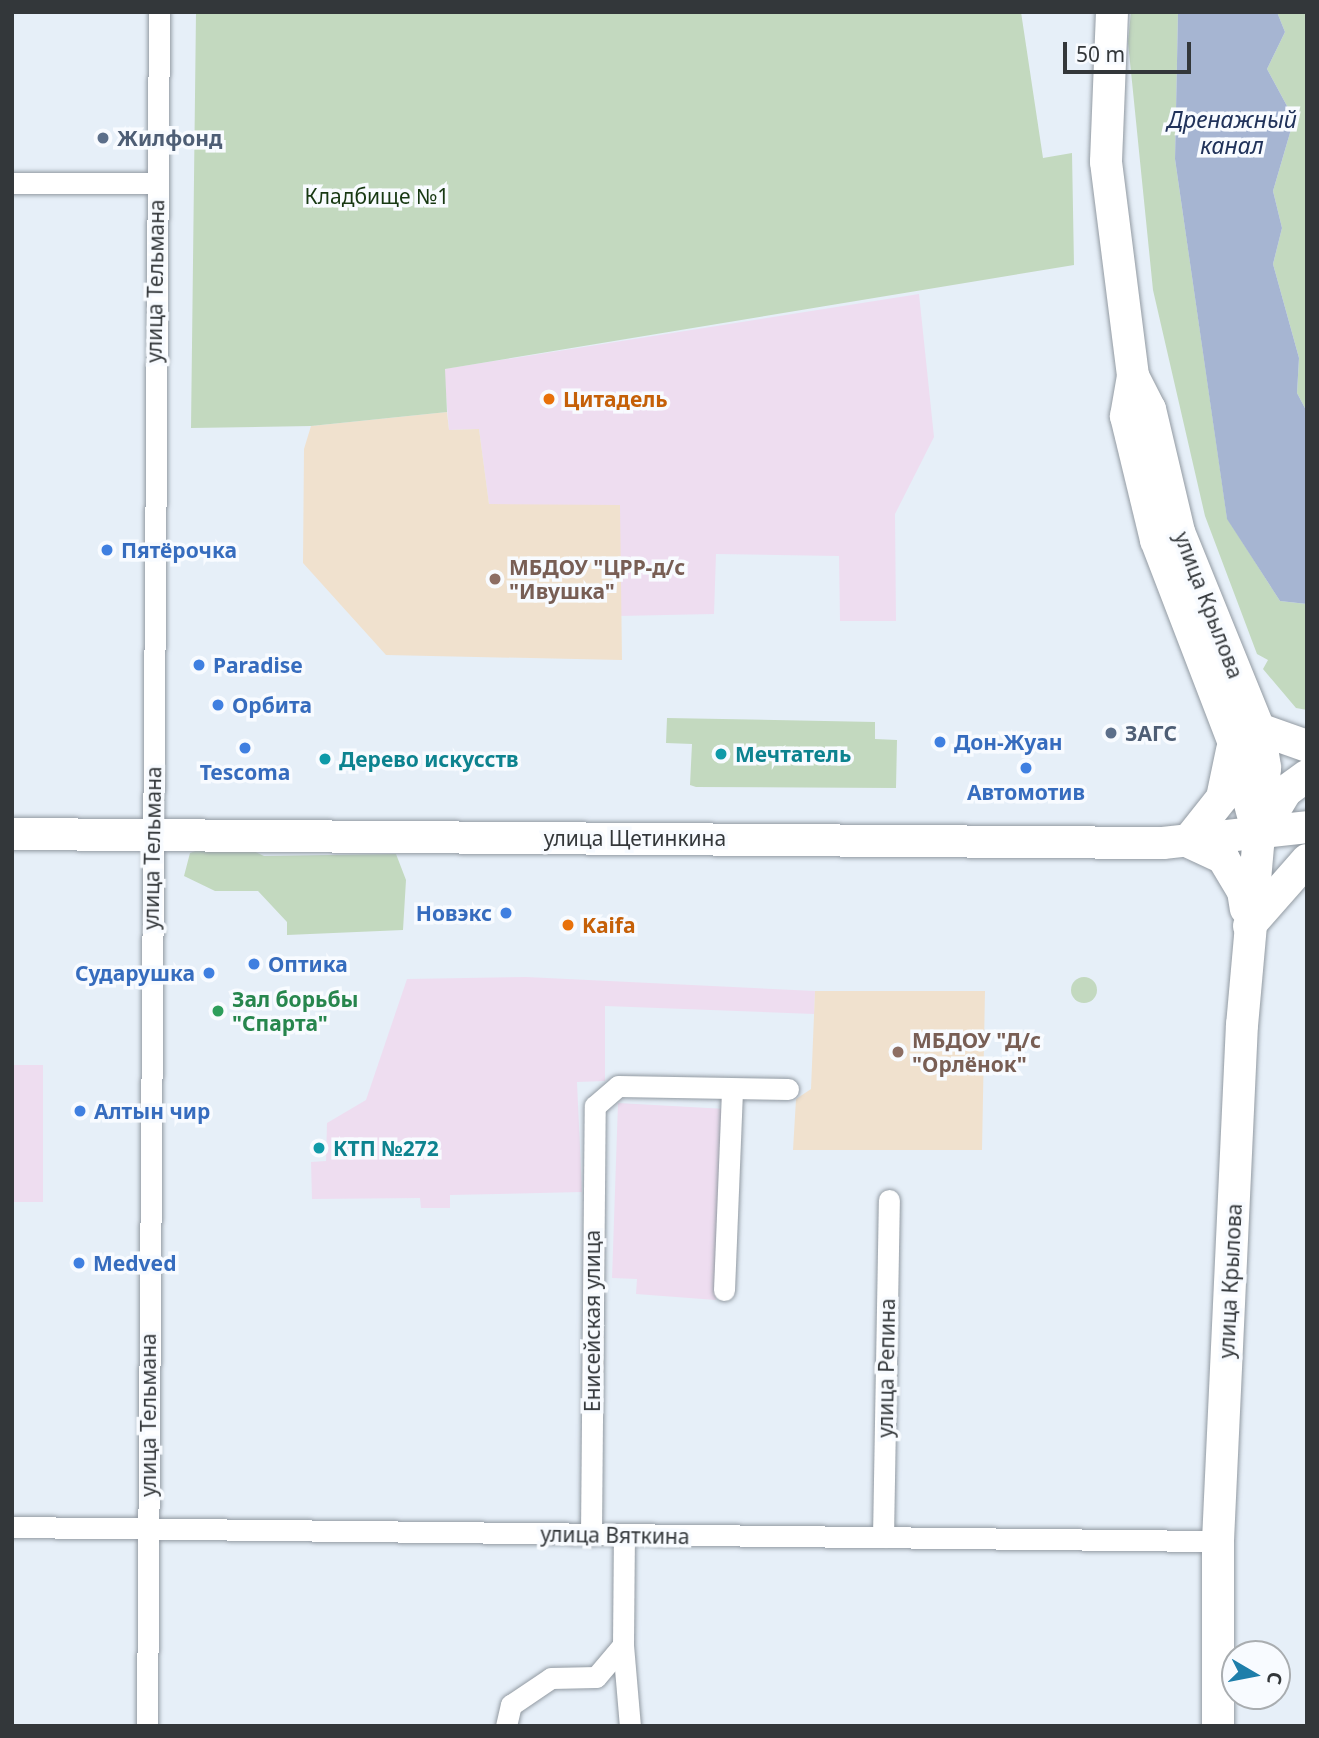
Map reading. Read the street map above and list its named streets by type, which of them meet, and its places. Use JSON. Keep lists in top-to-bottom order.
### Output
{
  "streets": {
    "main road": ["улица Крылова", "улица Щетинкина"],
    "street": [
      "улица Тельмана",
      "Енисейская улица",
      "улица Репина",
      "улица Вяткина"
    ]
  },
  "crossings": [
    ["улица Тельмана", "улица Щетинкина"],
    ["улица Тельмана", "улица Вяткина"],
    ["улица Крылова", "улица Щетинкина"],
    ["улица Крылова", "улица Вяткина"],
    ["Енисейская улица", "улица Вяткина"],
    ["улица Репина", "улица Вяткина"]
  ],
  "water": ["Дренажный канал"],
  "parks": ["Кладбище №1"],
  "places": [
    "Жилфонд",
    "Цитадель",
    "Пятёрочка",
    "МБДОУ \"ЦРР-д/с \"Ивушка\"",
    "Paradise",
    "Орбита",
    "ЗАГС",
    "Дон-Жуан",
    "Tescoma",
    "Мечтатель",
    "Дерево искусств",
    "Автомотив",
    "Новэкс",
    "Kaifa",
    "Оптика",
    "Сударушка",
    "Зал борьбы \"Спарта\"",
    "МБДОУ \"Д/с \"Орлёнок\"",
    "Алтын чир",
    "КТП №272",
    "Medved"
  ],
  "scale_bar": "50 m",
  "north": "right"
}
